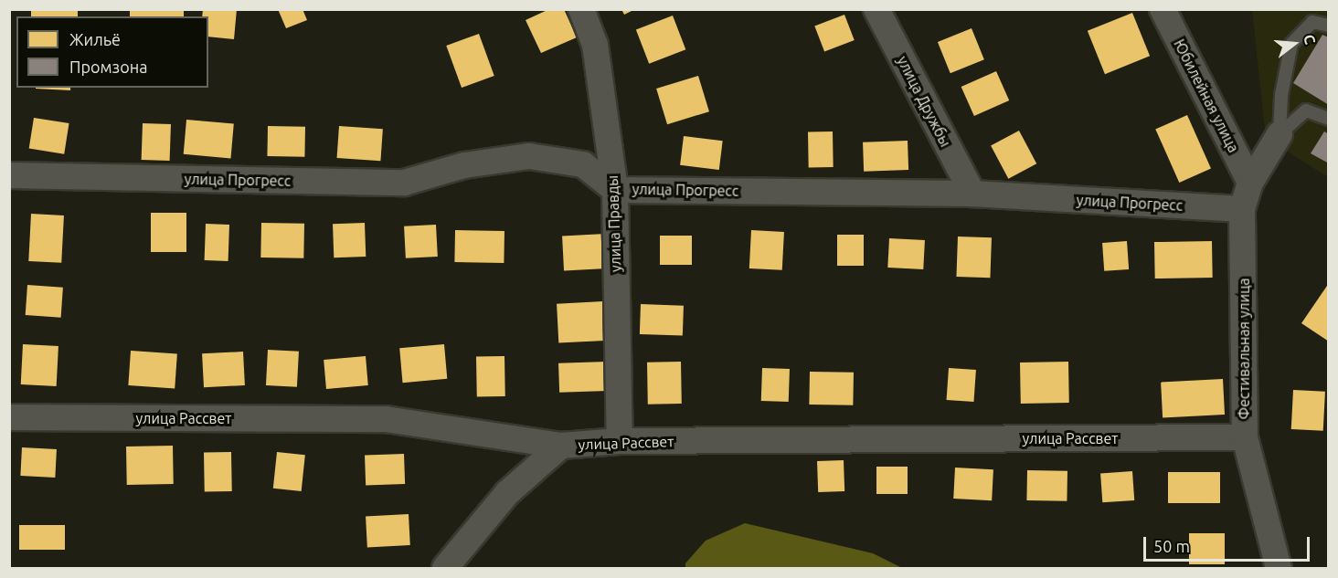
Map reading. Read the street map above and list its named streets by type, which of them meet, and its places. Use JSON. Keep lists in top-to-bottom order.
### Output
{
  "streets": {
    "street": [
      "Юбилейная улица",
      "улица Дружбы",
      "улица Прогресс",
      "улица Правды",
      "Фестивальная улица",
      "улица Рассвет"
    ]
  },
  "crossings": [
    ["Юбилейная улица", "Фестивальная улица"],
    ["улица Дружбы", "улица Прогресс"],
    ["улица Прогресс", "улица Правды"],
    ["улица Прогресс", "Фестивальная улица"],
    ["улица Правды", "улица Рассвет"],
    ["Фестивальная улица", "улица Рассвет"]
  ],
  "legend": ["Жильё", "Промзона"],
  "scale_bar": "50 m",
  "north": "right"
}
